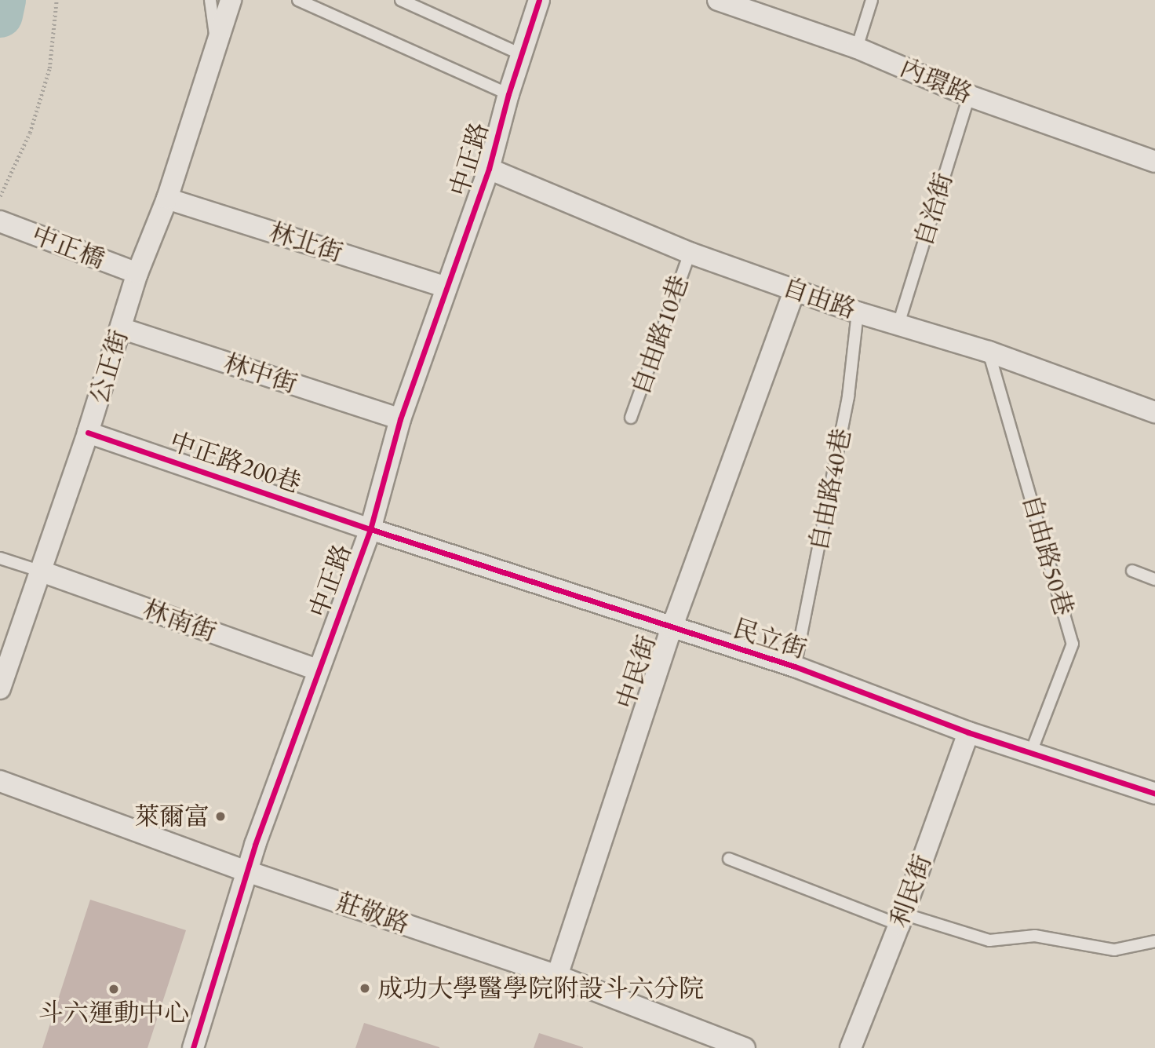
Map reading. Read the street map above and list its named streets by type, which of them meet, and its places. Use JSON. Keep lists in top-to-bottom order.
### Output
{
  "streets": {
    "street": [
      "內環路",
      "中正路",
      "林北街",
      "中正橋",
      "自由路",
      "公正街",
      "林中街",
      "中正路200巷",
      "林南街",
      "民立街",
      "中民街",
      "利民街",
      "莊敬路"
    ],
    "lane": [
      "自治街",
      "自由路10巷",
      "自由路40巷",
      "自由路50巷"
    ]
  },
  "crossings": [
    ["內環路", "自治街"],
    ["中正路", "林北街"],
    ["中正路", "自由路"],
    ["中正路", "林中街"],
    ["中正路", "中正路200巷"],
    ["中正路", "林南街"],
    ["中正路", "民立街"],
    ["中正路", "莊敬路"],
    ["自治街", "自由路"],
    ["林北街", "公正街"],
    ["中正橋", "公正街"],
    ["自由路", "自由路10巷"],
    ["自由路", "自由路40巷"],
    ["自由路", "自由路50巷"],
    ["自由路", "中民街"],
    ["公正街", "林中街"],
    ["公正街", "中正路200巷"],
    ["公正街", "林南街"],
    ["中正路200巷", "民立街"],
    ["自由路40巷", "民立街"],
    ["自由路50巷", "民立街"],
    ["民立街", "中民街"],
    ["民立街", "利民街"],
    ["中民街", "莊敬路"]
  ],
  "places": ["萊爾富", "成功大學醫學院附設斗六分院", "斗六運動中心"]
}
